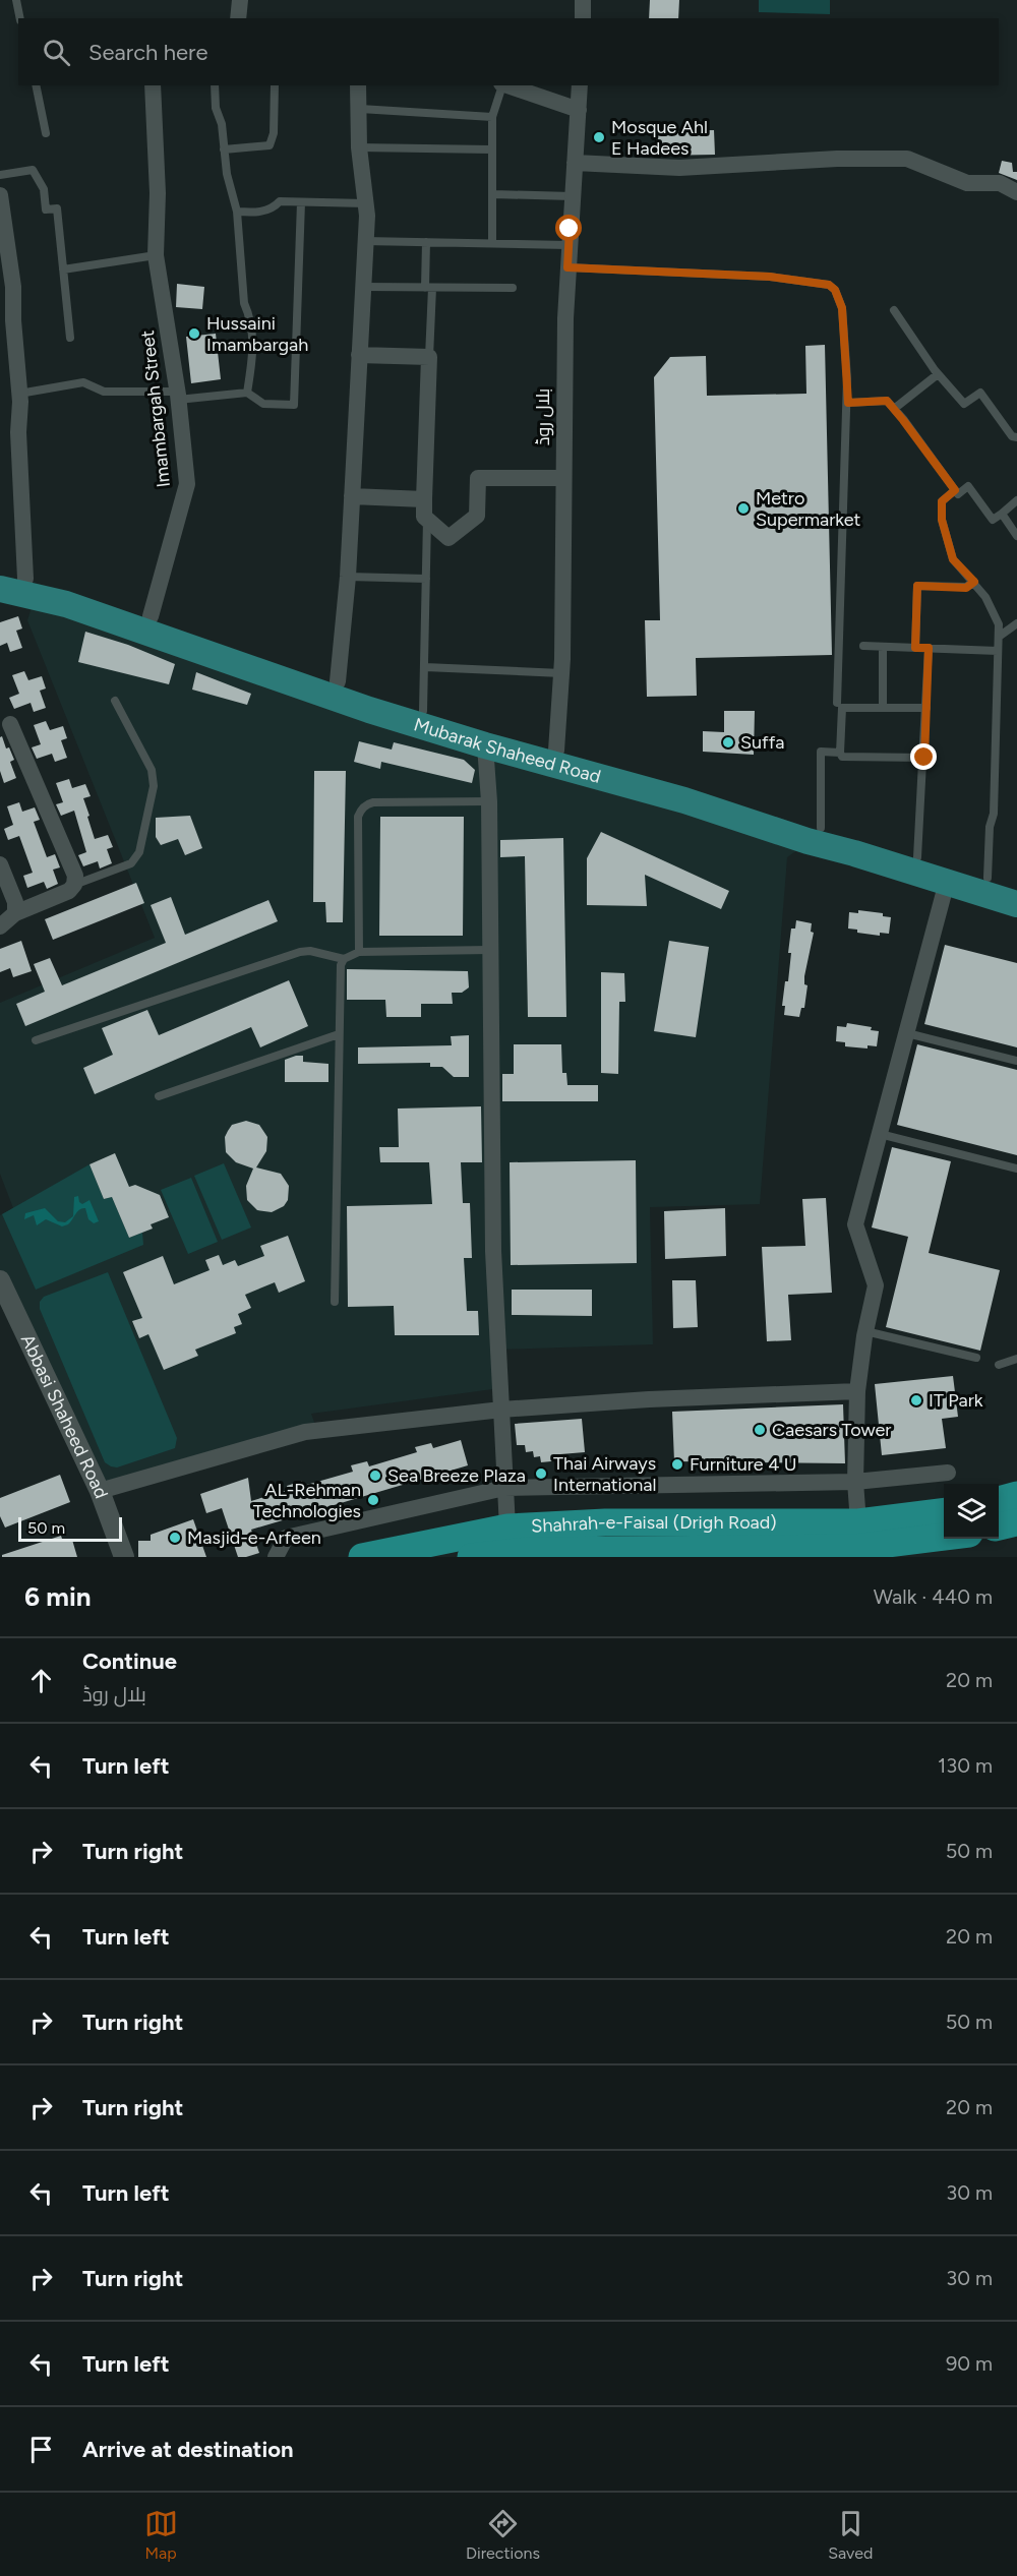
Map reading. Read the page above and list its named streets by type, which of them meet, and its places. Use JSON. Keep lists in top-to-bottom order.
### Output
{
  "streets": {
    "highway": ["Shahrah-e-Faisal (Drigh Road)"],
    "main road": ["Mubarak Shaheed Road"],
    "street": ["Imambargah Street", "بلال روڈ", "Abbasi Shaheed Road"]
  },
  "crossings": [
    ["Imambargah Street", "Mubarak Shaheed Road"],
    ["بلال روڈ", "Mubarak Shaheed Road"]
  ],
  "places": [
    "Mosque Ahl E Hadees",
    "Hussaini Imambargah",
    "Metro Supermarket",
    "Suffa",
    "IT Park",
    "Caesars Tower",
    "Furniture 4 U",
    "Thai Airways International",
    "Sea Breeze Plaza",
    "AL-Rehman Technologies",
    "Masjid-e-Arfeen"
  ],
  "scale_bar": "50 m",
  "page": {
    "search": "Search here",
    "scale": "50 m",
    "heading": ["6 min", "Walk · 440 m"],
    "list": [
      ["Continue", "بلال روڈ", "20 m"],
      ["Turn left", "130 m"],
      ["Turn right", "50 m"],
      ["Turn left", "20 m"],
      ["Turn right", "50 m"],
      ["Turn right", "20 m"],
      ["Turn left", "30 m"],
      ["Turn right", "30 m"],
      ["Turn left", "90 m"],
      "Arrive at destination"
    ],
    "nav": ["Map", "Directions", "Saved"]
  }
}
